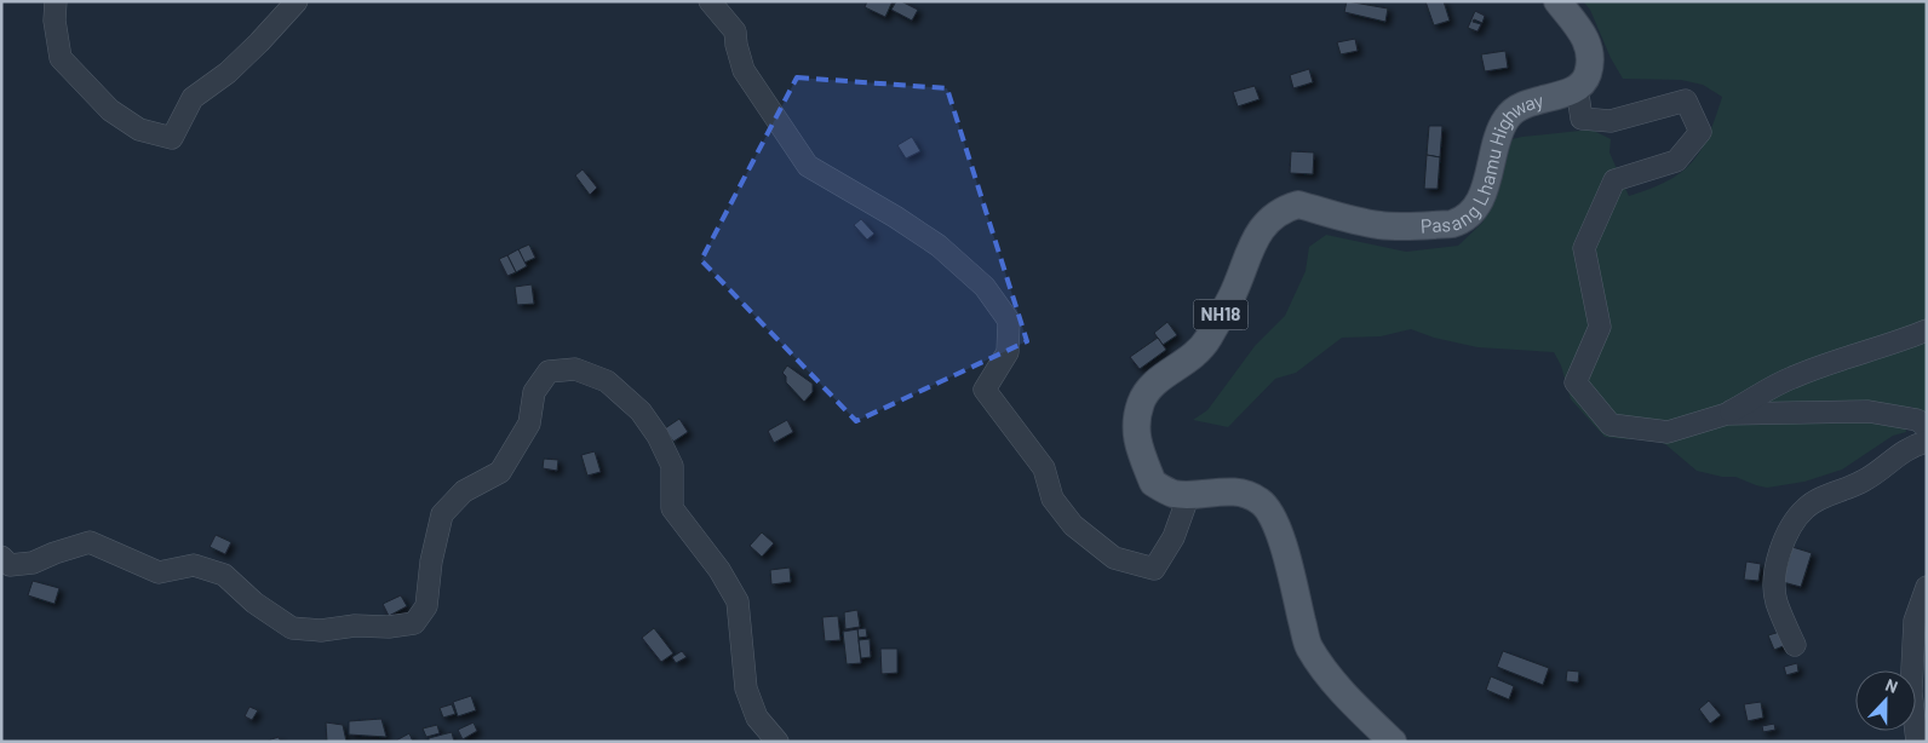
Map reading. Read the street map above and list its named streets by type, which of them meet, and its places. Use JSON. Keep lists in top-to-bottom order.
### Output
{
  "streets": {
    "main road": ["Pasang Lhamu Highway", "NH18"]
  },
  "north": "top"
}
